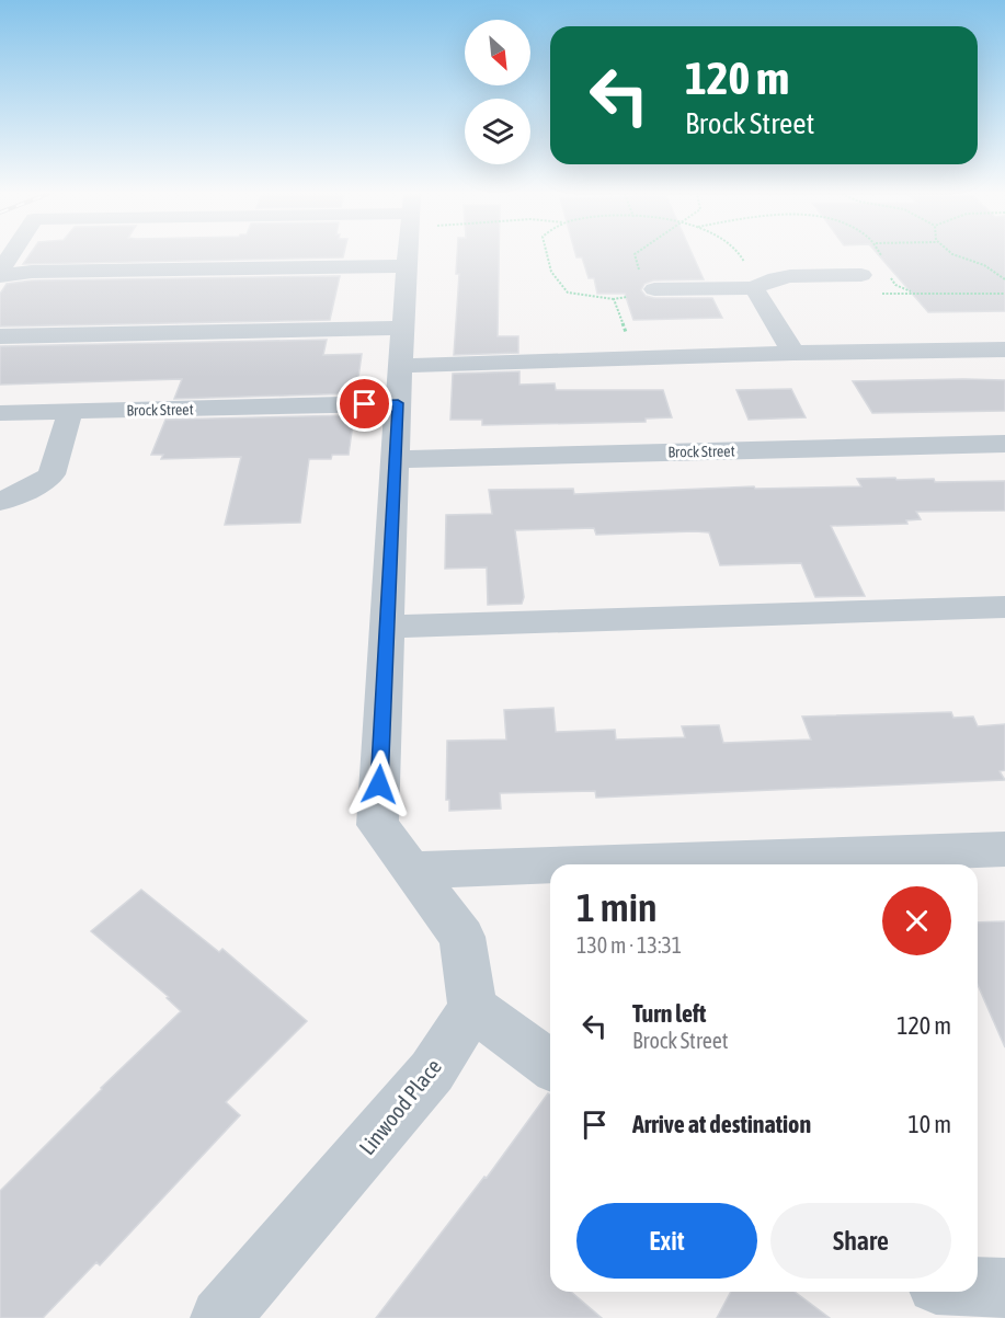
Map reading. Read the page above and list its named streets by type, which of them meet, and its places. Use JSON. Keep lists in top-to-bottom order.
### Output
{
  "streets": {
    "street": ["Brock Street", "Linwood Place"]
  },
  "north": "bottom right",
  "page": {
    "turn": ["120 m", "Brock Street"],
    "heading": ["1 min", "130 m · 13:31"],
    "list": [
      {
        "name": "Turn left",
        "note": "Brock Street",
        "value": "120 m"
      },
      {
        "name": "Arrive at destination",
        "value": "10 m"
      }
    ],
    "buttons": ["Exit", "Share"]
  }
}
